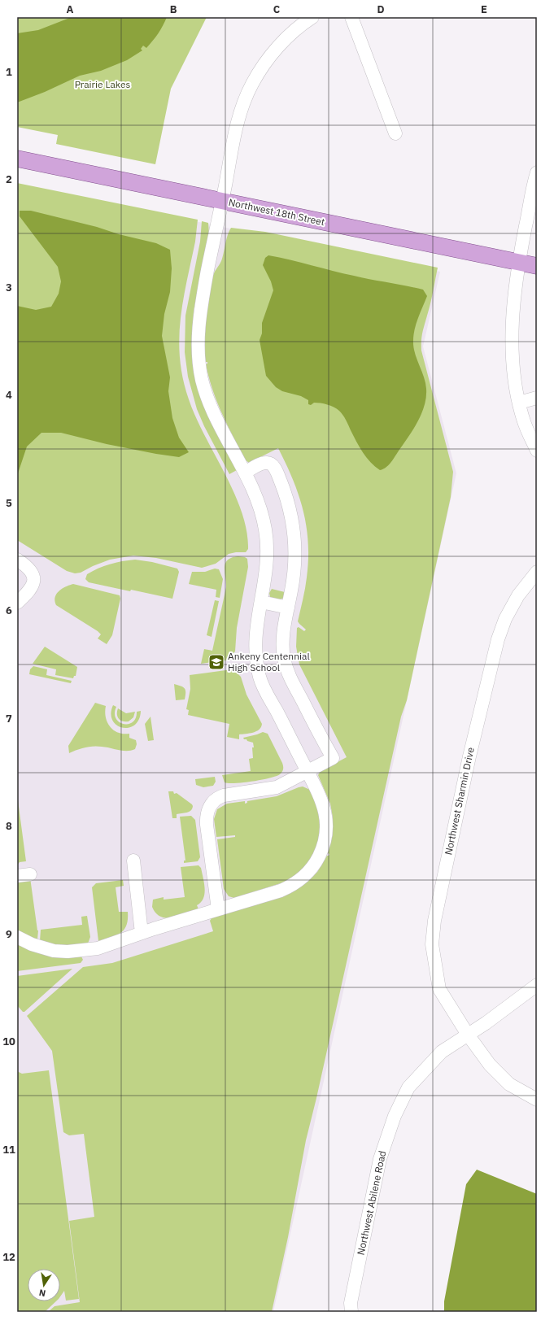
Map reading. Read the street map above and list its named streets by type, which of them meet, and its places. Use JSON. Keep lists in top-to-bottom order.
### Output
{
  "streets": {
    "main road": ["Northwest 18th Street"],
    "street": ["Northwest Sharmin Drive", "Northwest Abilene Road"]
  },
  "crossings": [
    ["Northwest Sharmin Drive", "Northwest Abilene Road"]
  ],
  "parks": ["Prairie Lakes"],
  "places": {
    "school or university": ["Ankeny Centennial High School"]
  },
  "north": "bottom",
  "grid": {
    "columns": [
      "A",
      "B",
      "C",
      "D",
      "E"
    ],
    "rows": [
      "1",
      "2",
      "3",
      "4",
      "5",
      "6",
      "7",
      "8",
      "9",
      "10",
      "11",
      "12"
    ]
  }
}
